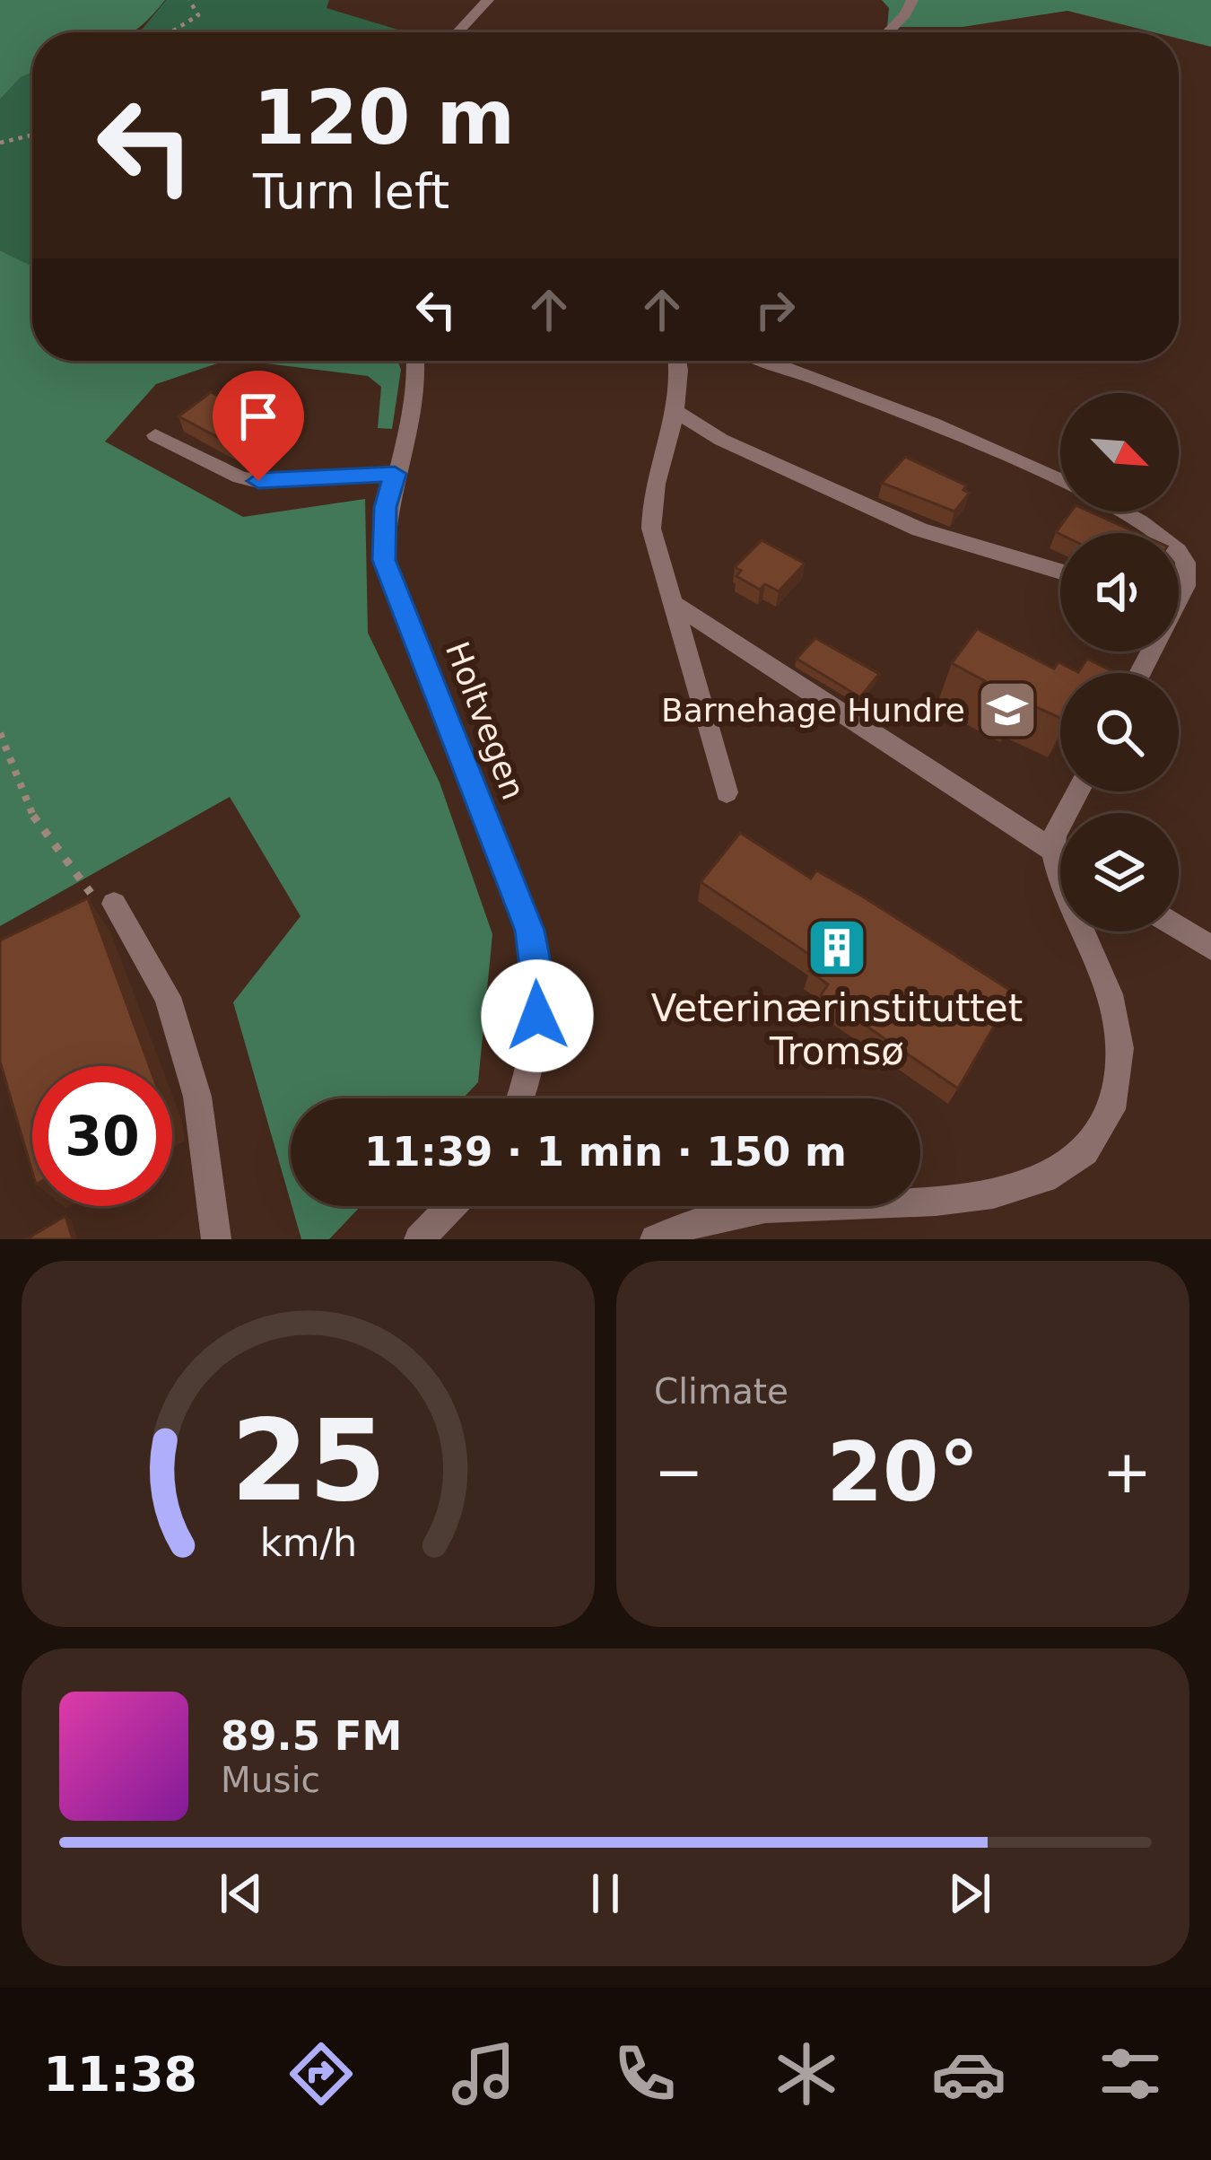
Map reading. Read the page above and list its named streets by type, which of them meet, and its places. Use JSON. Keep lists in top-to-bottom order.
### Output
{
  "streets": {
    "street": ["Holtvegen"]
  },
  "places": {
    "school or university": ["Barnehage Hundre"],
    "building": ["Veterinærinstituttet Tromsø"]
  },
  "north": "bottom right",
  "page": {
    "turn": ["120 m", "Turn left"],
    "limit": "30",
    "trip": "11:39 · 1 min · 150 m",
    "tile": "Climate",
    "heat": ["−", "20°", "+"],
    "song": ["89.5 FM", "Music"],
    "tabs": "11:38",
    "gauge": ["25", "km/h"]
  }
}
